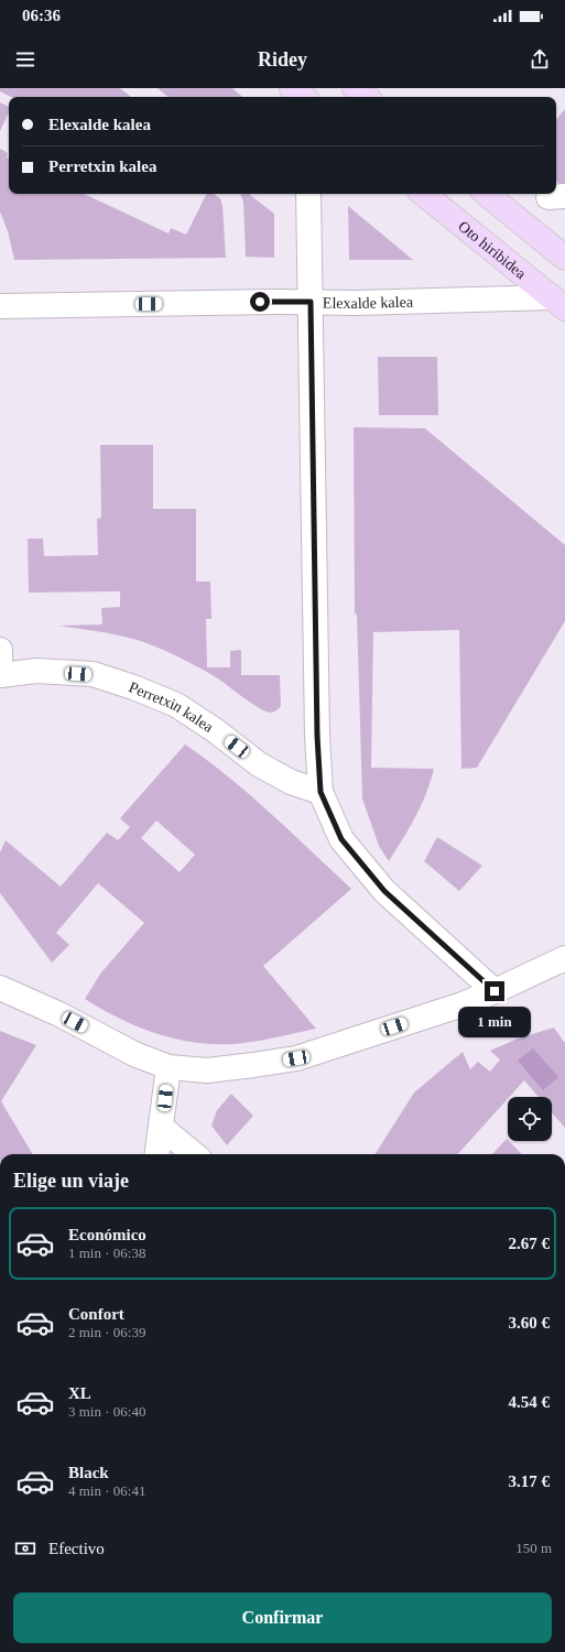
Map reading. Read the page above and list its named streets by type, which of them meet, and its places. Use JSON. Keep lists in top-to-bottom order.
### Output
{
  "streets": {
    "main road": ["Oto hiribidea"],
    "street": ["Elexalde kalea", "Perretxin kalea"]
  },
  "crossings": [
    ["Oto hiribidea", "Elexalde kalea"]
  ],
  "page": {
    "status": "06:36",
    "header": "Ridey",
    "banner": ["Elexalde kalea", "Perretxin kalea"],
    "bubble": "1 min",
    "heading": "Elige un viaje",
    "list": [
      {
        "name": "Económico",
        "note": "1 min · 06:38",
        "value": "2.67 €"
      },
      {
        "name": "Confort",
        "note": "2 min · 06:39",
        "value": "3.60 €"
      },
      {
        "name": "XL",
        "note": "3 min · 06:40",
        "value": "4.54 €"
      },
      {
        "name": "Black",
        "note": "4 min · 06:41",
        "value": "3.17 €"
      }
    ],
    "pay": ["Efectivo", "150 m"],
    "buttons": "Confirmar"
  }
}
